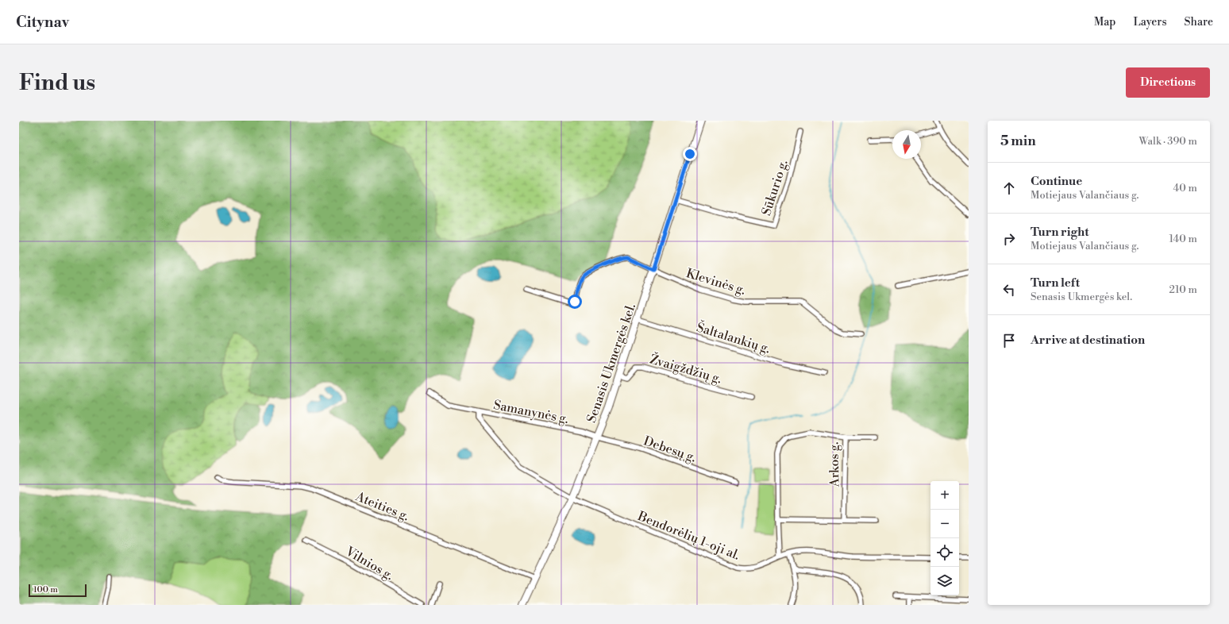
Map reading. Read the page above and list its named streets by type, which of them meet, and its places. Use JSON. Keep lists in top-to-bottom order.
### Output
{
  "streets": {
    "main road": ["Senasis Ukmergės kel."],
    "street": [
      "Sūkurio g.",
      "Klevinės g.",
      "Šaltalankių g.",
      "Žvaigždžių g.",
      "Samanynės g.",
      "Debesų g.",
      "Arkos g.",
      "Ateities g.",
      "Bendorėlių 1-oji al.",
      "Vilnios g."
    ]
  },
  "crossings": [
    ["Sūkurio g.", "Senasis Ukmergės kel."],
    ["Klevinės g.", "Senasis Ukmergės kel."],
    ["Šaltalankių g.", "Senasis Ukmergės kel."],
    ["Senasis Ukmergės kel.", "Žvaigždžių g."],
    ["Senasis Ukmergės kel.", "Samanynės g."],
    ["Senasis Ukmergės kel.", "Debesų g."],
    ["Senasis Ukmergės kel.", "Ateities g."],
    ["Senasis Ukmergės kel.", "Bendorėlių 1-oji al."],
    ["Samanynės g.", "Debesų g."],
    ["Samanynės g.", "Bendorėlių 1-oji al."],
    ["Arkos g.", "Bendorėlių 1-oji al."]
  ],
  "scale_bar": "100 m",
  "north": "bottom",
  "page": {
    "header": "Citynav",
    "nav": ["Map", "Layers", "Share"],
    "buttons": "Directions",
    "title": "Find us",
    "heading": ["5 min", "Walk · 390 m"],
    "list": [
      ["Continue", "Motiejaus Valančiaus g.", "40 m"],
      ["Turn right", "Motiejaus Valančiaus g.", "140 m"],
      ["Turn left", "Senasis Ukmergės kel.", "210 m"],
      "Arrive at destination"
    ],
    "map_buttons": ["+", "−"],
    "scale": "100 m"
  }
}
